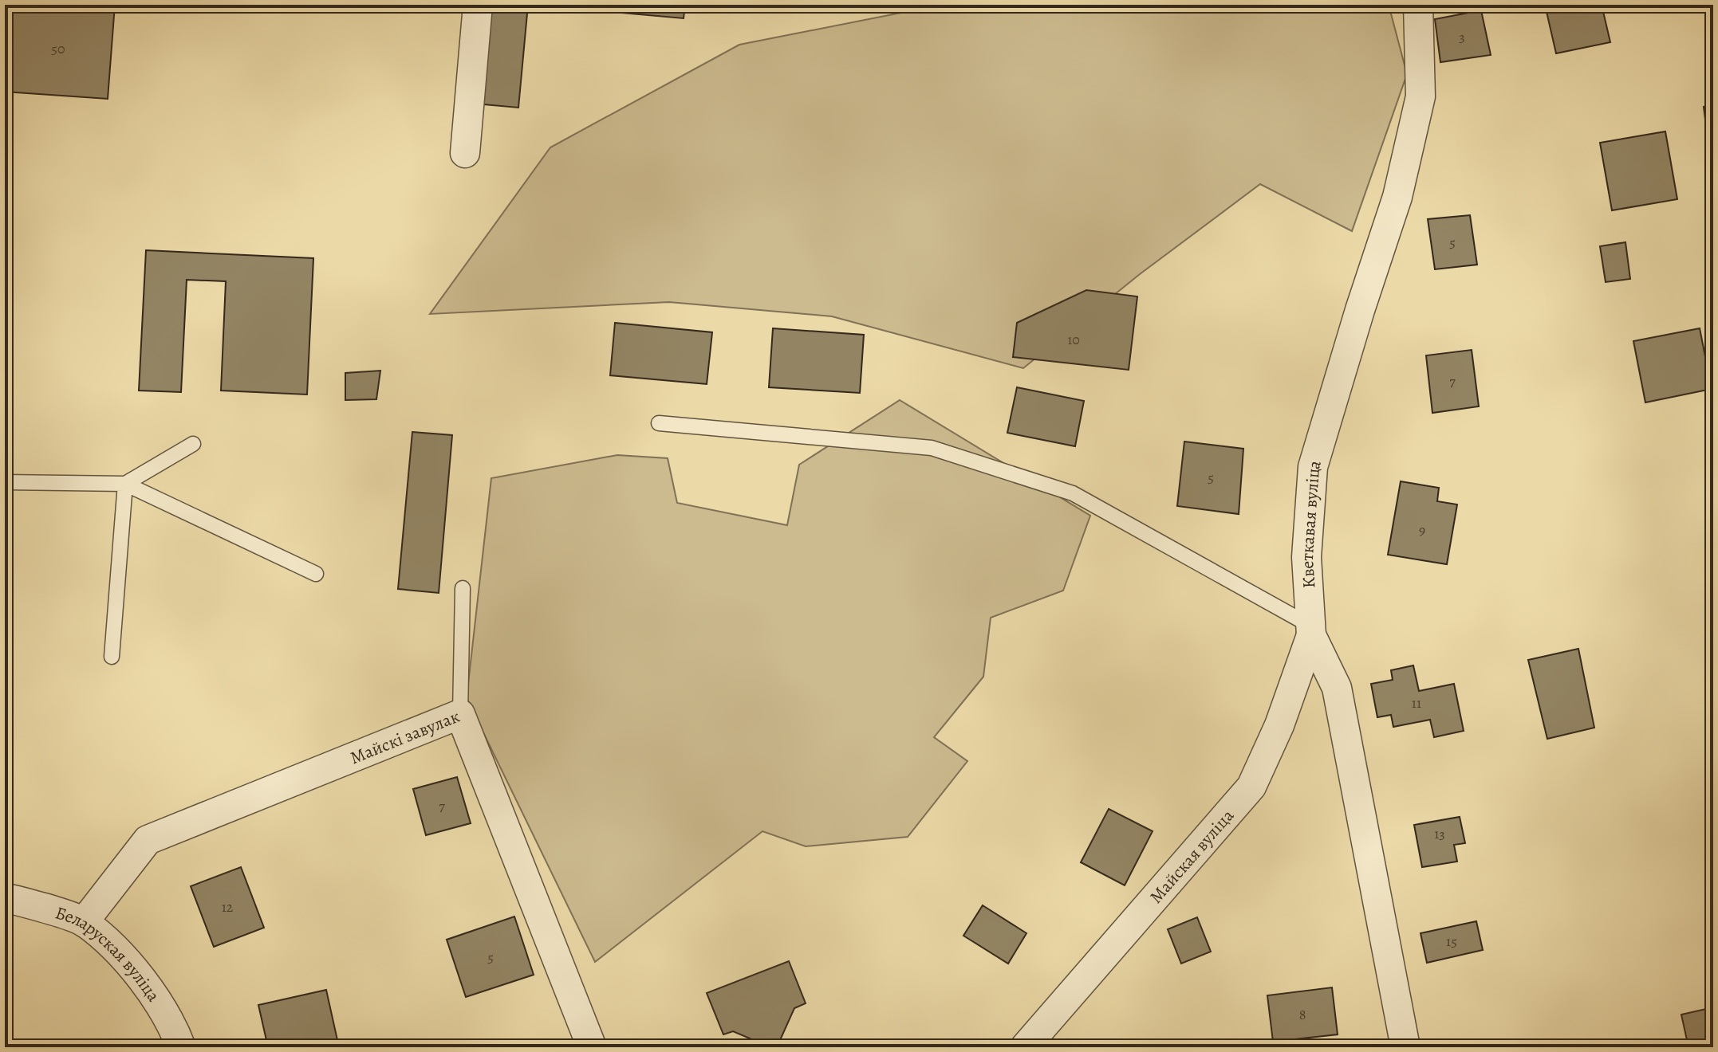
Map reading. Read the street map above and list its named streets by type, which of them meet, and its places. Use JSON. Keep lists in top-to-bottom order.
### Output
{
  "streets": {
    "street": [
      "Кветкавая вуліца",
      "Майскі завулак",
      "Майская вуліца",
      "Беларуская вуліца"
    ]
  },
  "crossings": [
    ["Кветкавая вуліца", "Майская вуліца"],
    ["Майскі завулак", "Беларуская вуліца"]
  ],
  "house_numbers": [
    "3",
    "50",
    "5",
    "10",
    "7",
    "5",
    "9",
    "11",
    "7",
    "13",
    "12",
    "15",
    "5",
    "8"
  ]
}
